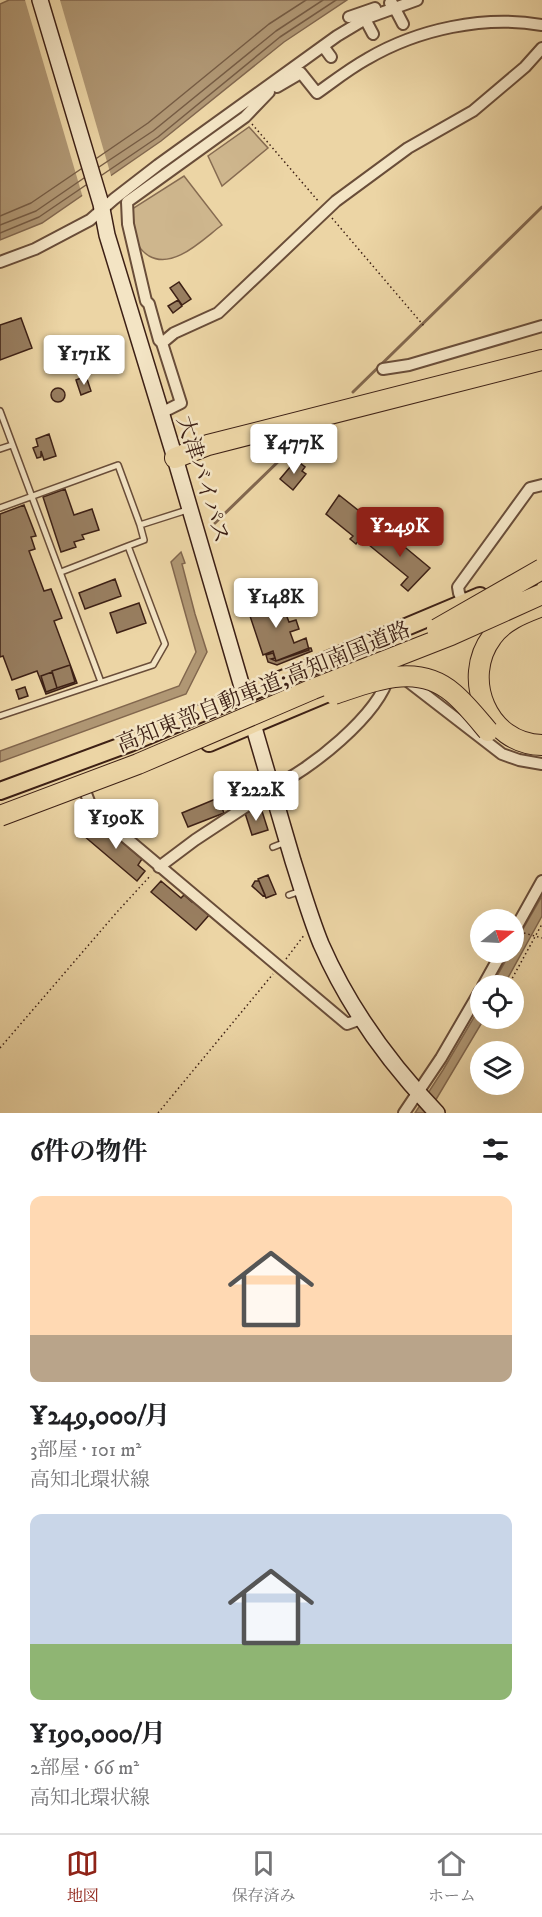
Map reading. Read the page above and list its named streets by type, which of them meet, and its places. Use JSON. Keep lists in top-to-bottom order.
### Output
{
  "streets": {
    "highway": ["高知東部自動車道;高知南国道路"],
    "main road": ["大津バイパス"]
  },
  "crossings": [
    ["大津バイパス", "高知東部自動車道;高知南国道路"]
  ],
  "north": "right",
  "page": {
    "price": [
      "¥171K",
      "¥477K",
      "¥249K",
      "¥148K",
      "¥222K",
      "¥190K"
    ],
    "heading": "6件の物件",
    "list": [
      {
        "name": "¥249,000/月",
        "note": "3部屋 · 101 m² · 高知北環状線"
      },
      {
        "name": "¥190,000/月",
        "note": "2部屋 · 66 m² · 高知北環状線"
      }
    ],
    "tabs": ["地図", "保存済み", "ホーム"]
  }
}
